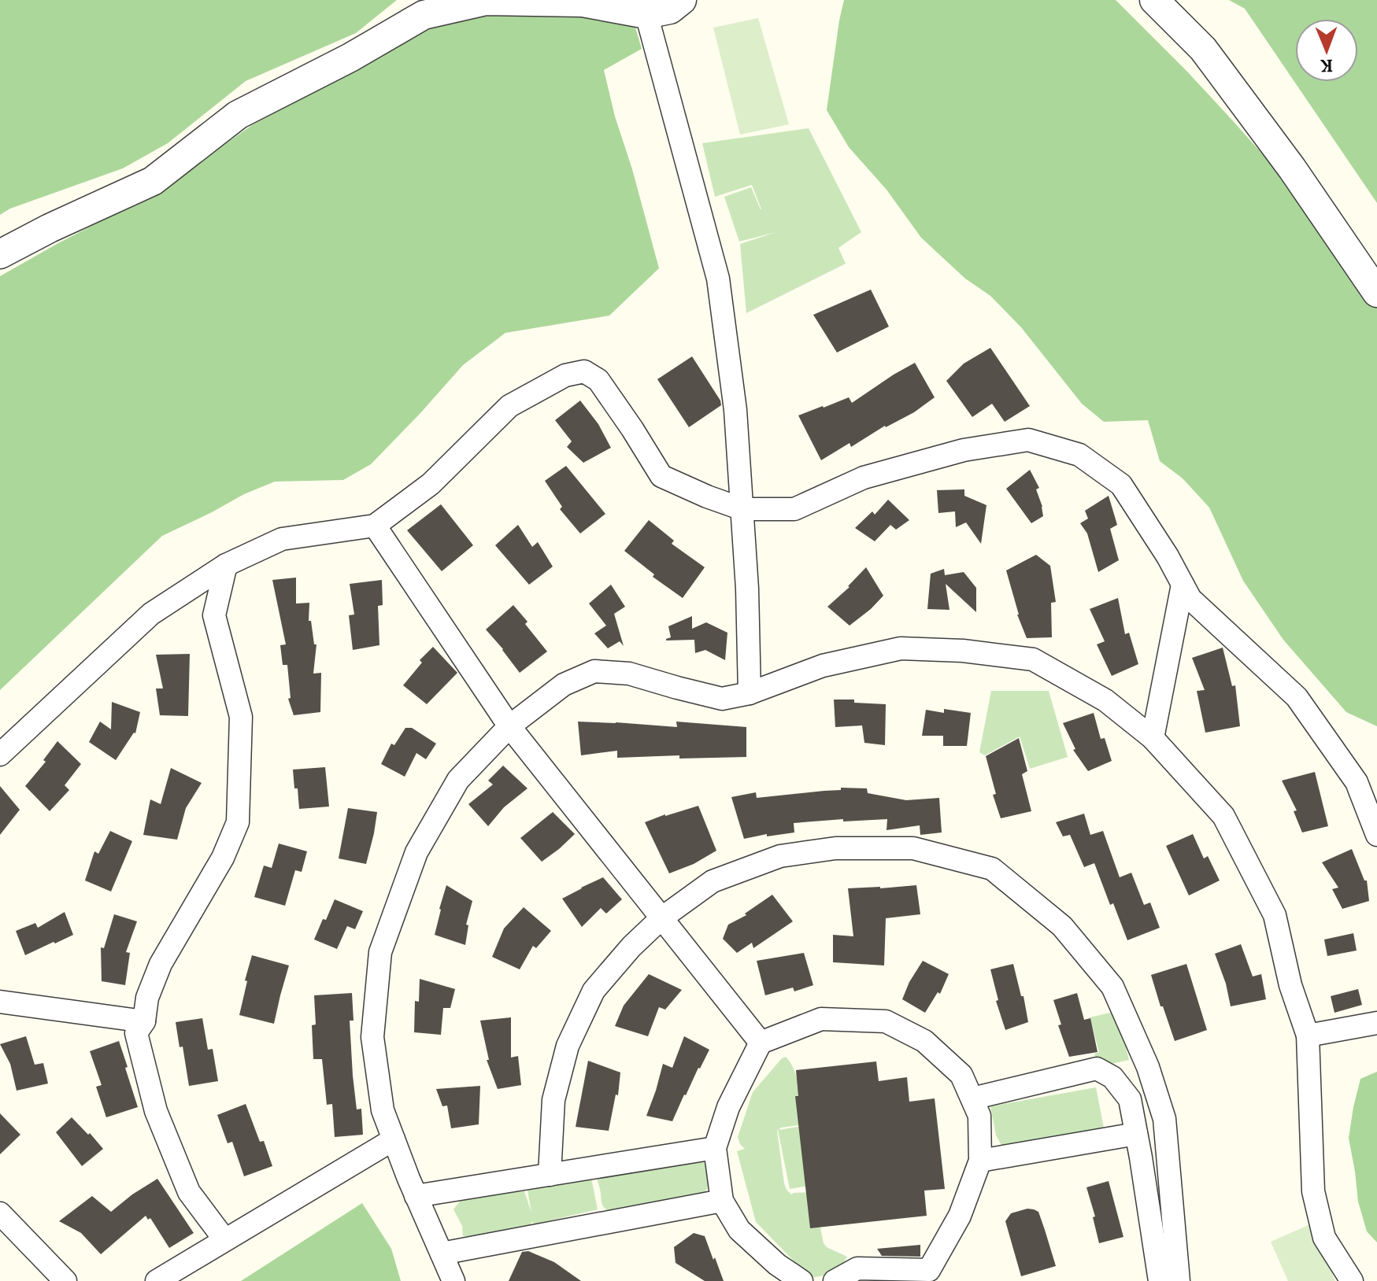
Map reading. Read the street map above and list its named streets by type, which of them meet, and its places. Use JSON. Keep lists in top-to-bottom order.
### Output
{
  "north": "bottom"
}
